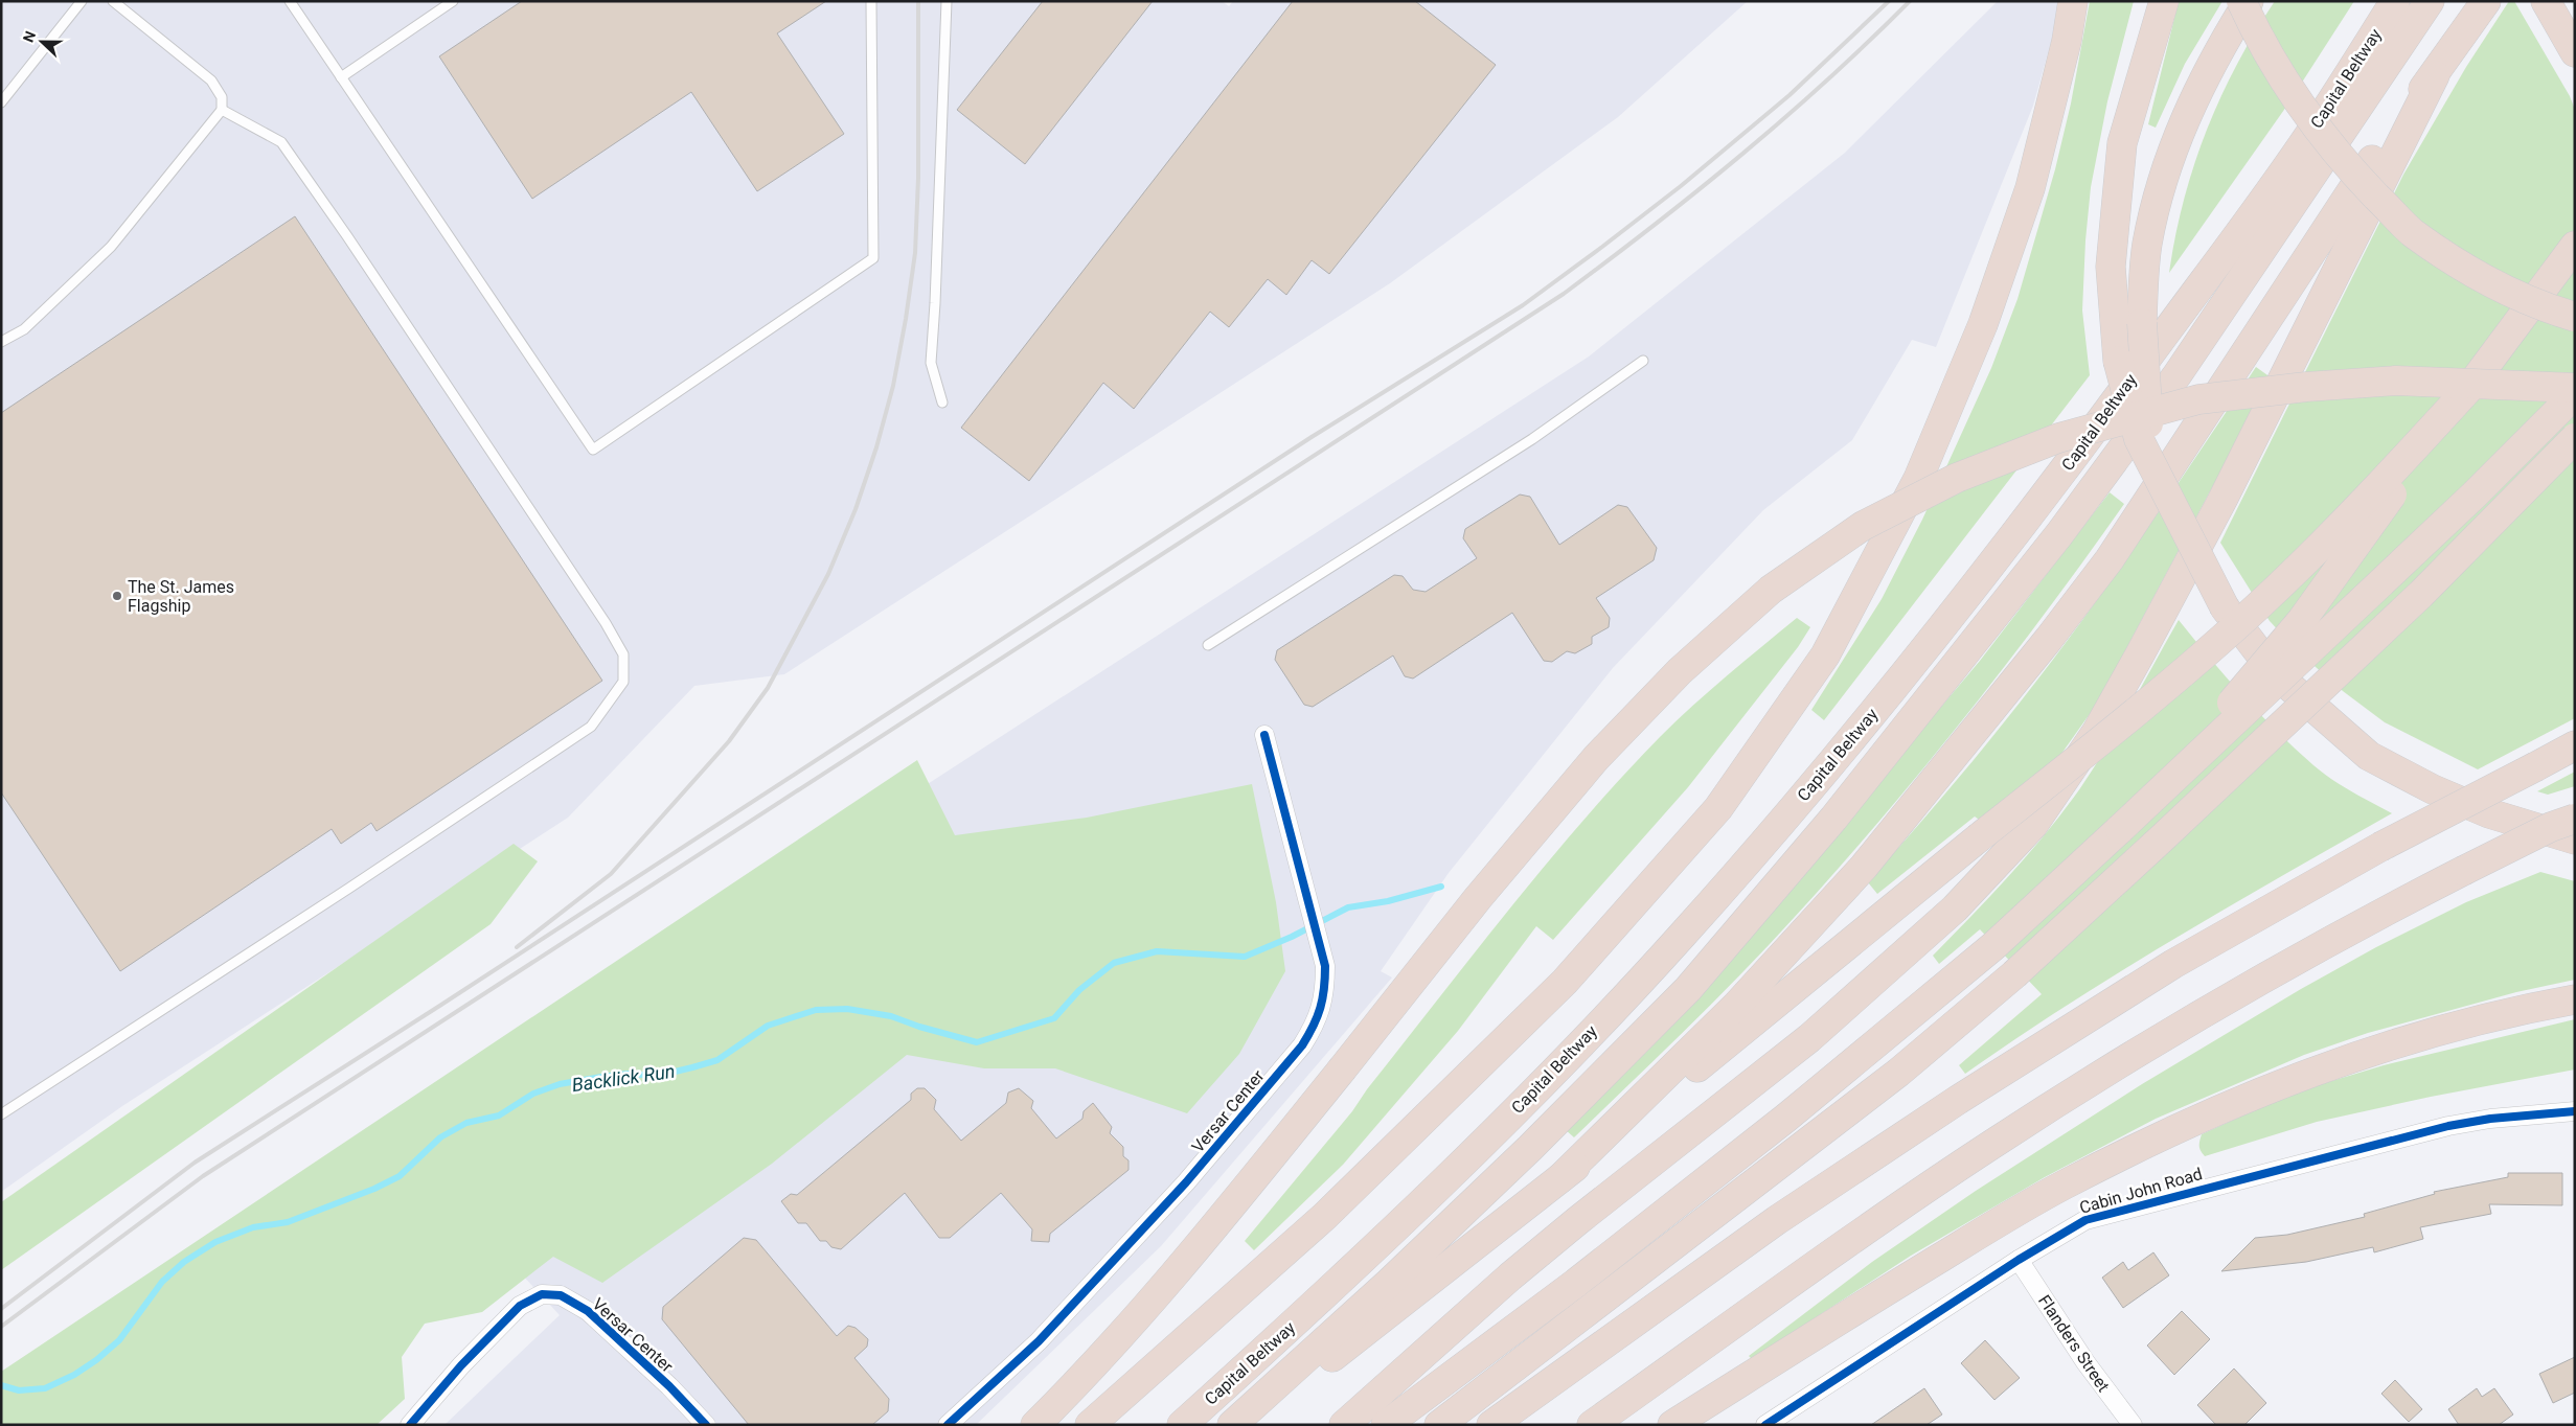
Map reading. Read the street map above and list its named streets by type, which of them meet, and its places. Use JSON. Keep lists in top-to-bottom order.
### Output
{
  "streets": {
    "highway": ["Capital Beltway"],
    "street": ["Versar Center", "Cabin John Road", "Flanders Street"]
  },
  "crossings": [
    ["Cabin John Road", "Flanders Street"]
  ],
  "water": ["Backlick Run"],
  "places": ["The St. James Flagship"],
  "north": "left"
}
